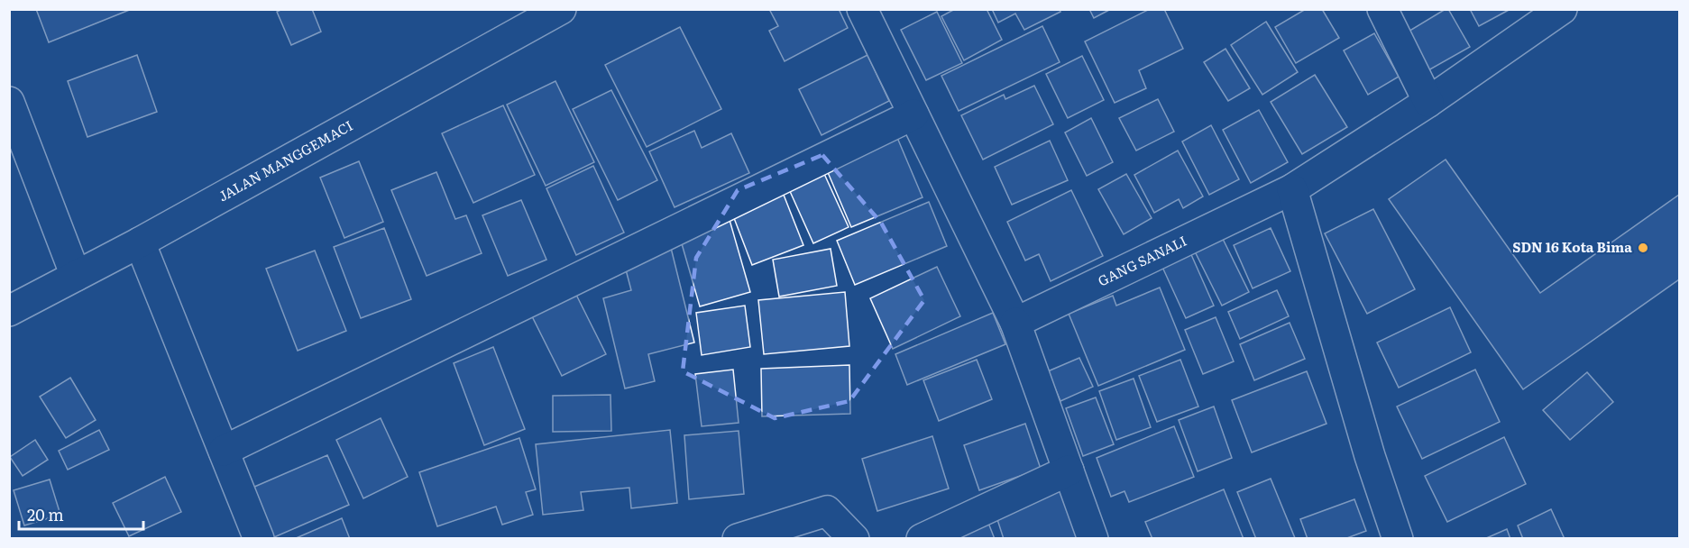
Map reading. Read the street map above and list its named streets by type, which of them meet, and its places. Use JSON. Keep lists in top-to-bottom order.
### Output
{
  "streets": {
    "street": ["JALAN MANGGEMACI", "GANG SANALI"]
  },
  "places": ["SDN 16 Kota Bima"],
  "scale_bar": "20 m"
}
